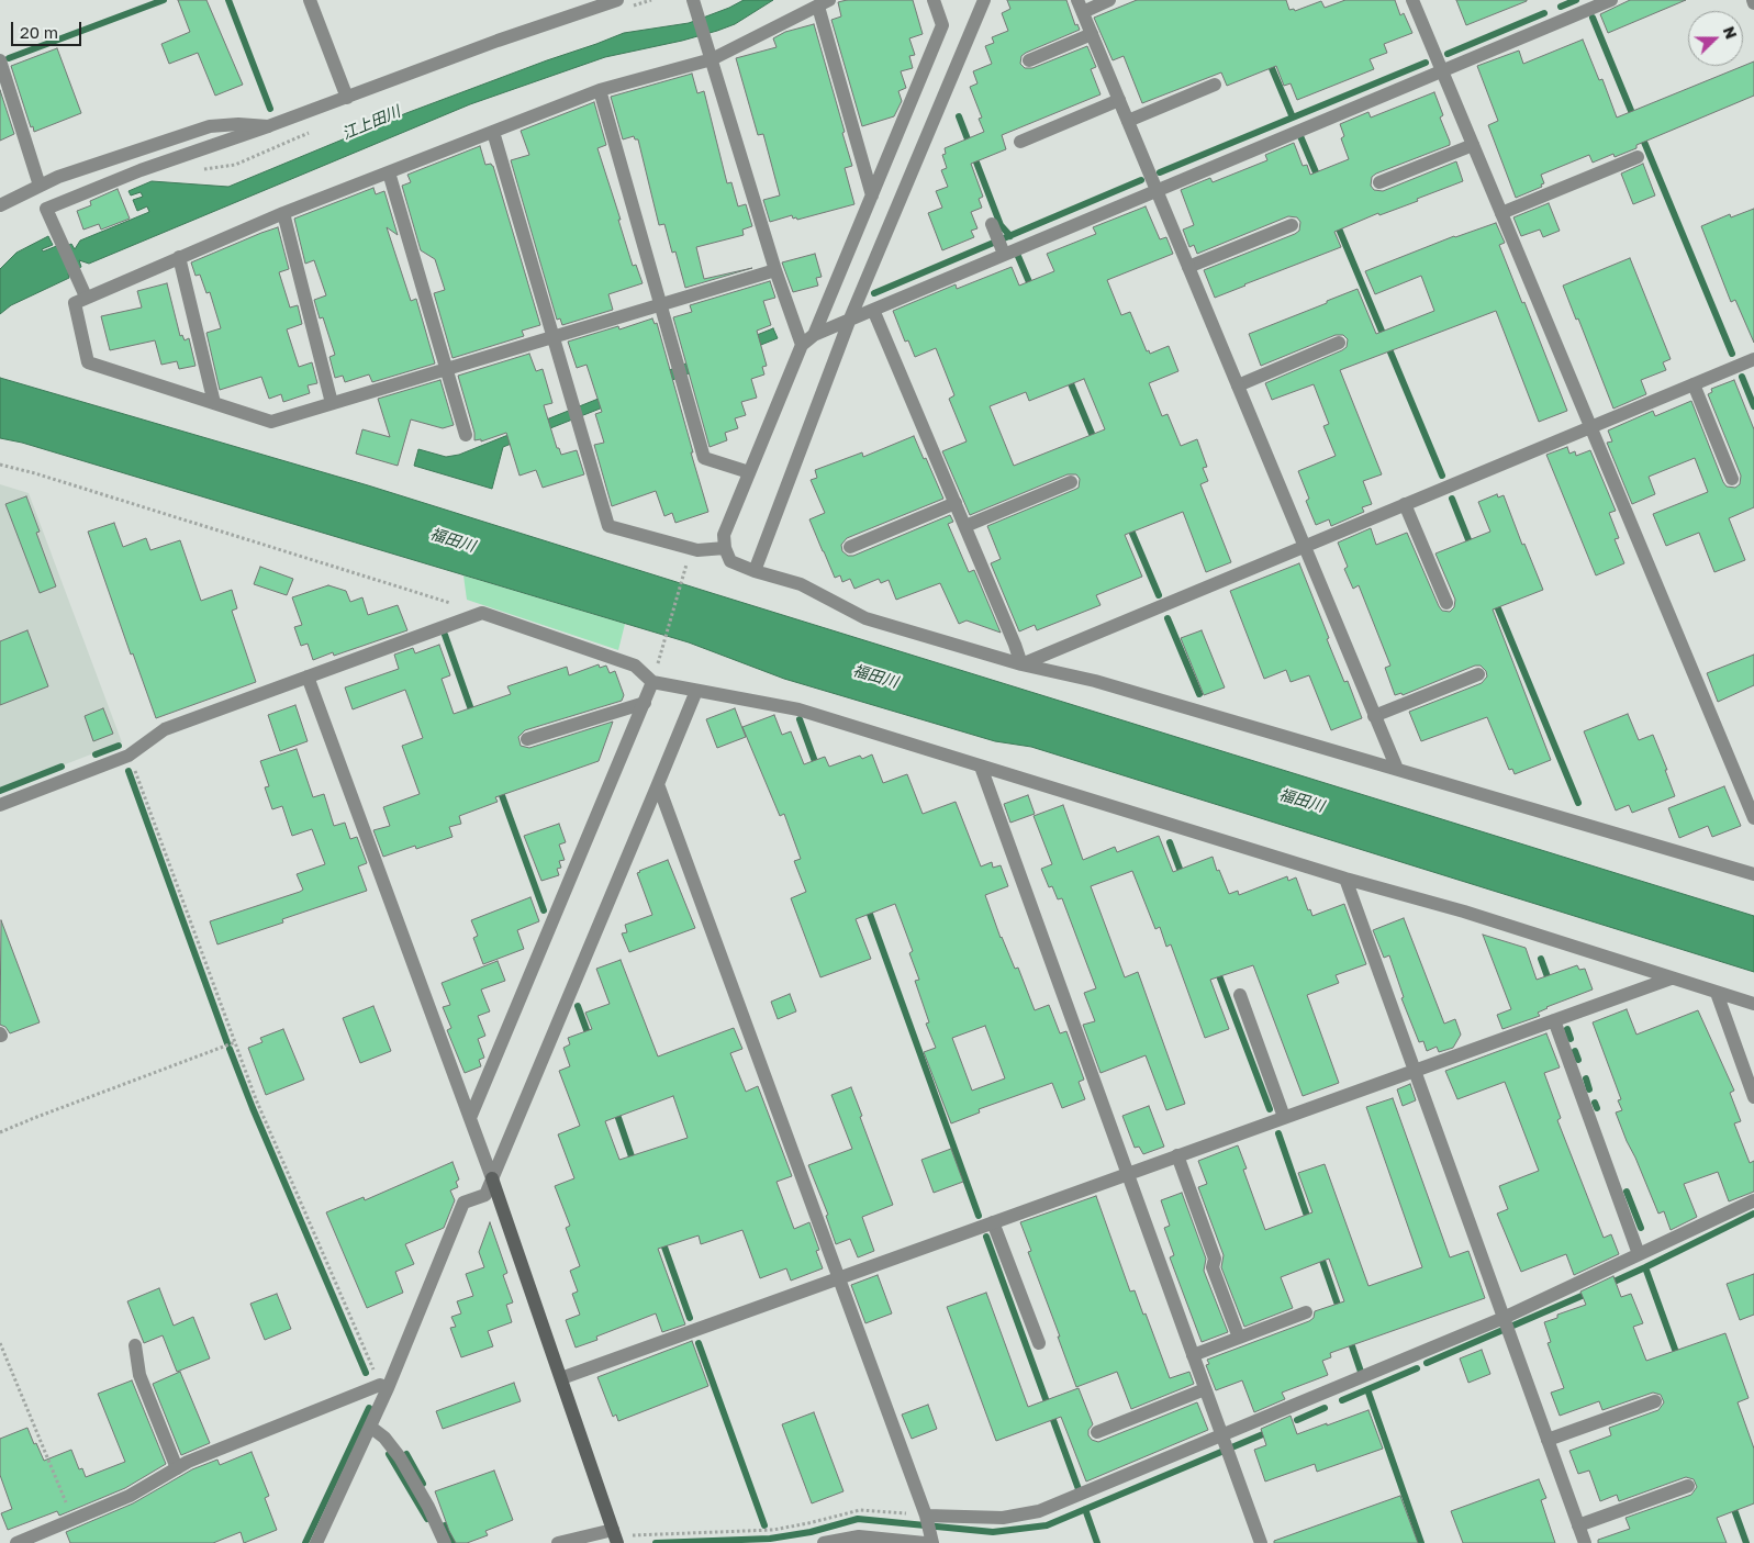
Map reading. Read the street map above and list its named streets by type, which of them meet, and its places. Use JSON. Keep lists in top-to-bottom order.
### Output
{
  "water": ["江上田川", "福田川"],
  "scale_bar": "20 m",
  "north": "right"
}
